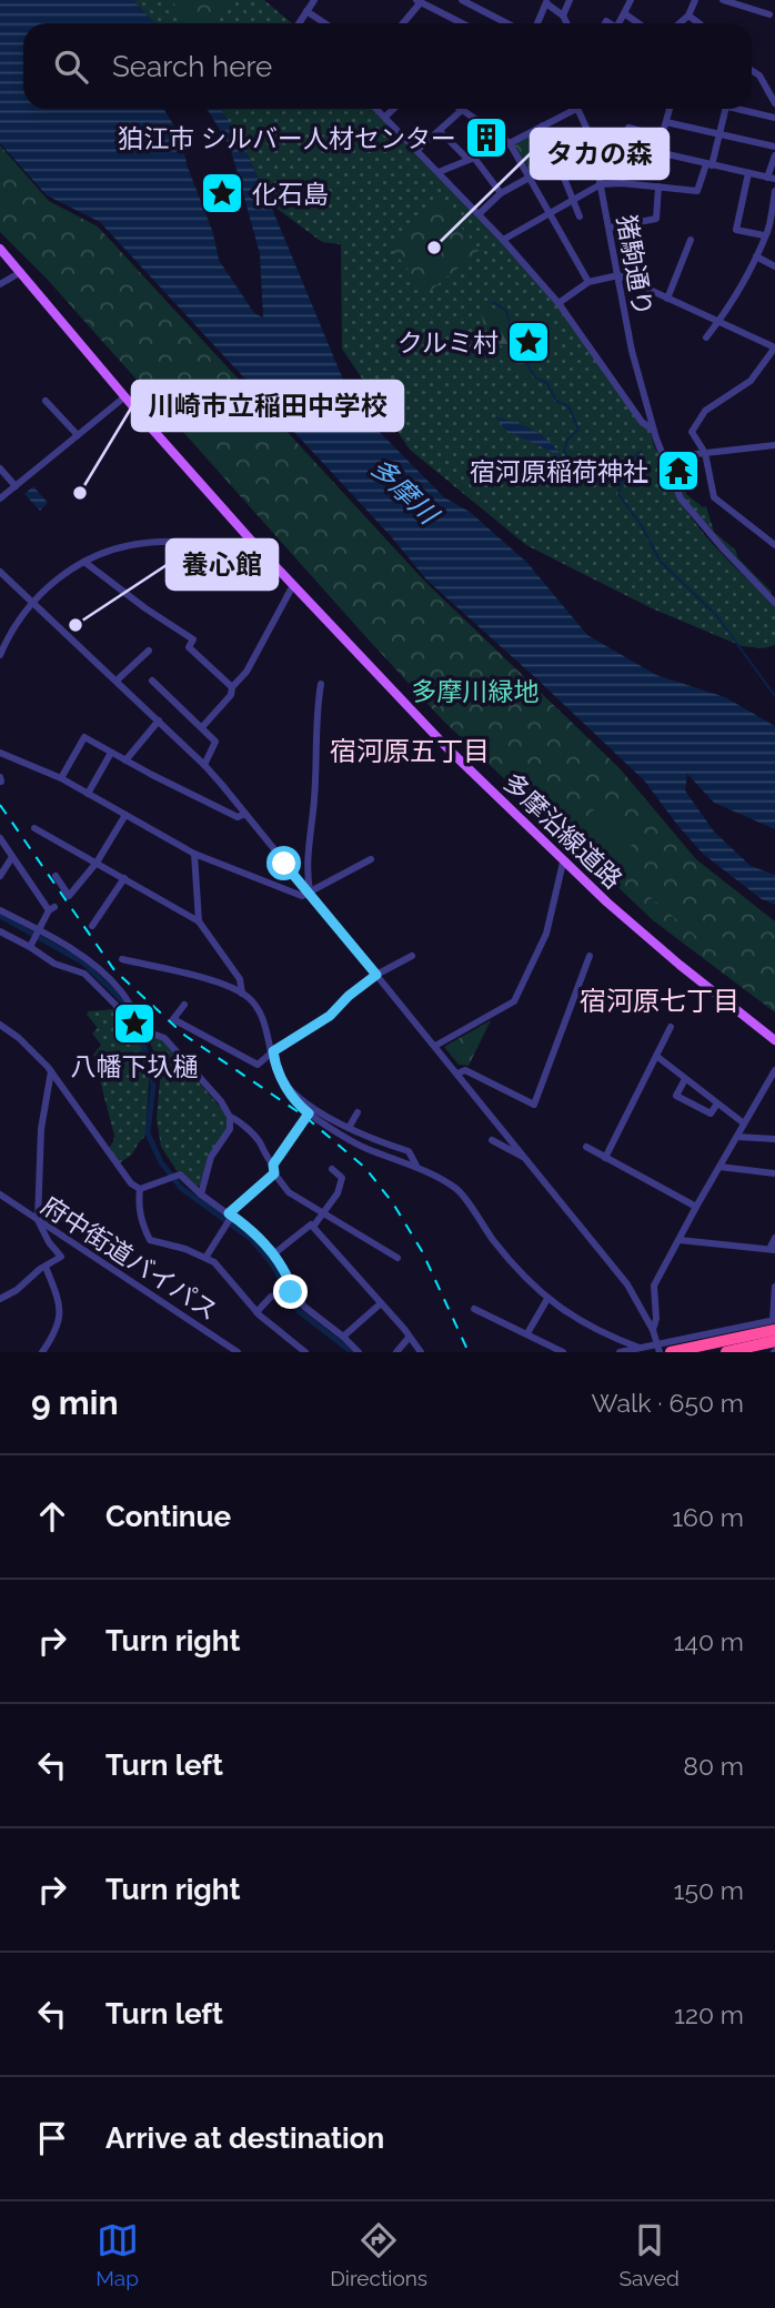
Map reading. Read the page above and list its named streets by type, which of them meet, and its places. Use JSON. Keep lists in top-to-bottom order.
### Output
{
  "streets": {
    "main road": ["多摩沿線道路"],
    "street": ["猪駒通り", "府中街道バイパス"]
  },
  "districts": ["宿河原五丁目", "宿河原七丁目"],
  "water": ["多摩川"],
  "parks": ["多摩川緑地"],
  "places": {
    "building": ["狛江市 シルバー人材センター"],
    "place": ["化石島", "クルミ村", "八幡下圦樋"],
    "other": ["タカの森", "川崎市立稲田中学校", "養心館"],
    "temple": ["宿河原稲荷神社"]
  },
  "page": {
    "search": "Search here",
    "heading": ["9 min", "Walk · 650 m"],
    "list": [
      ["Continue", "160 m"],
      ["Turn right", "140 m"],
      ["Turn left", "80 m"],
      ["Turn right", "150 m"],
      ["Turn left", "120 m"],
      "Arrive at destination"
    ],
    "nav": ["Map", "Directions", "Saved"]
  }
}
